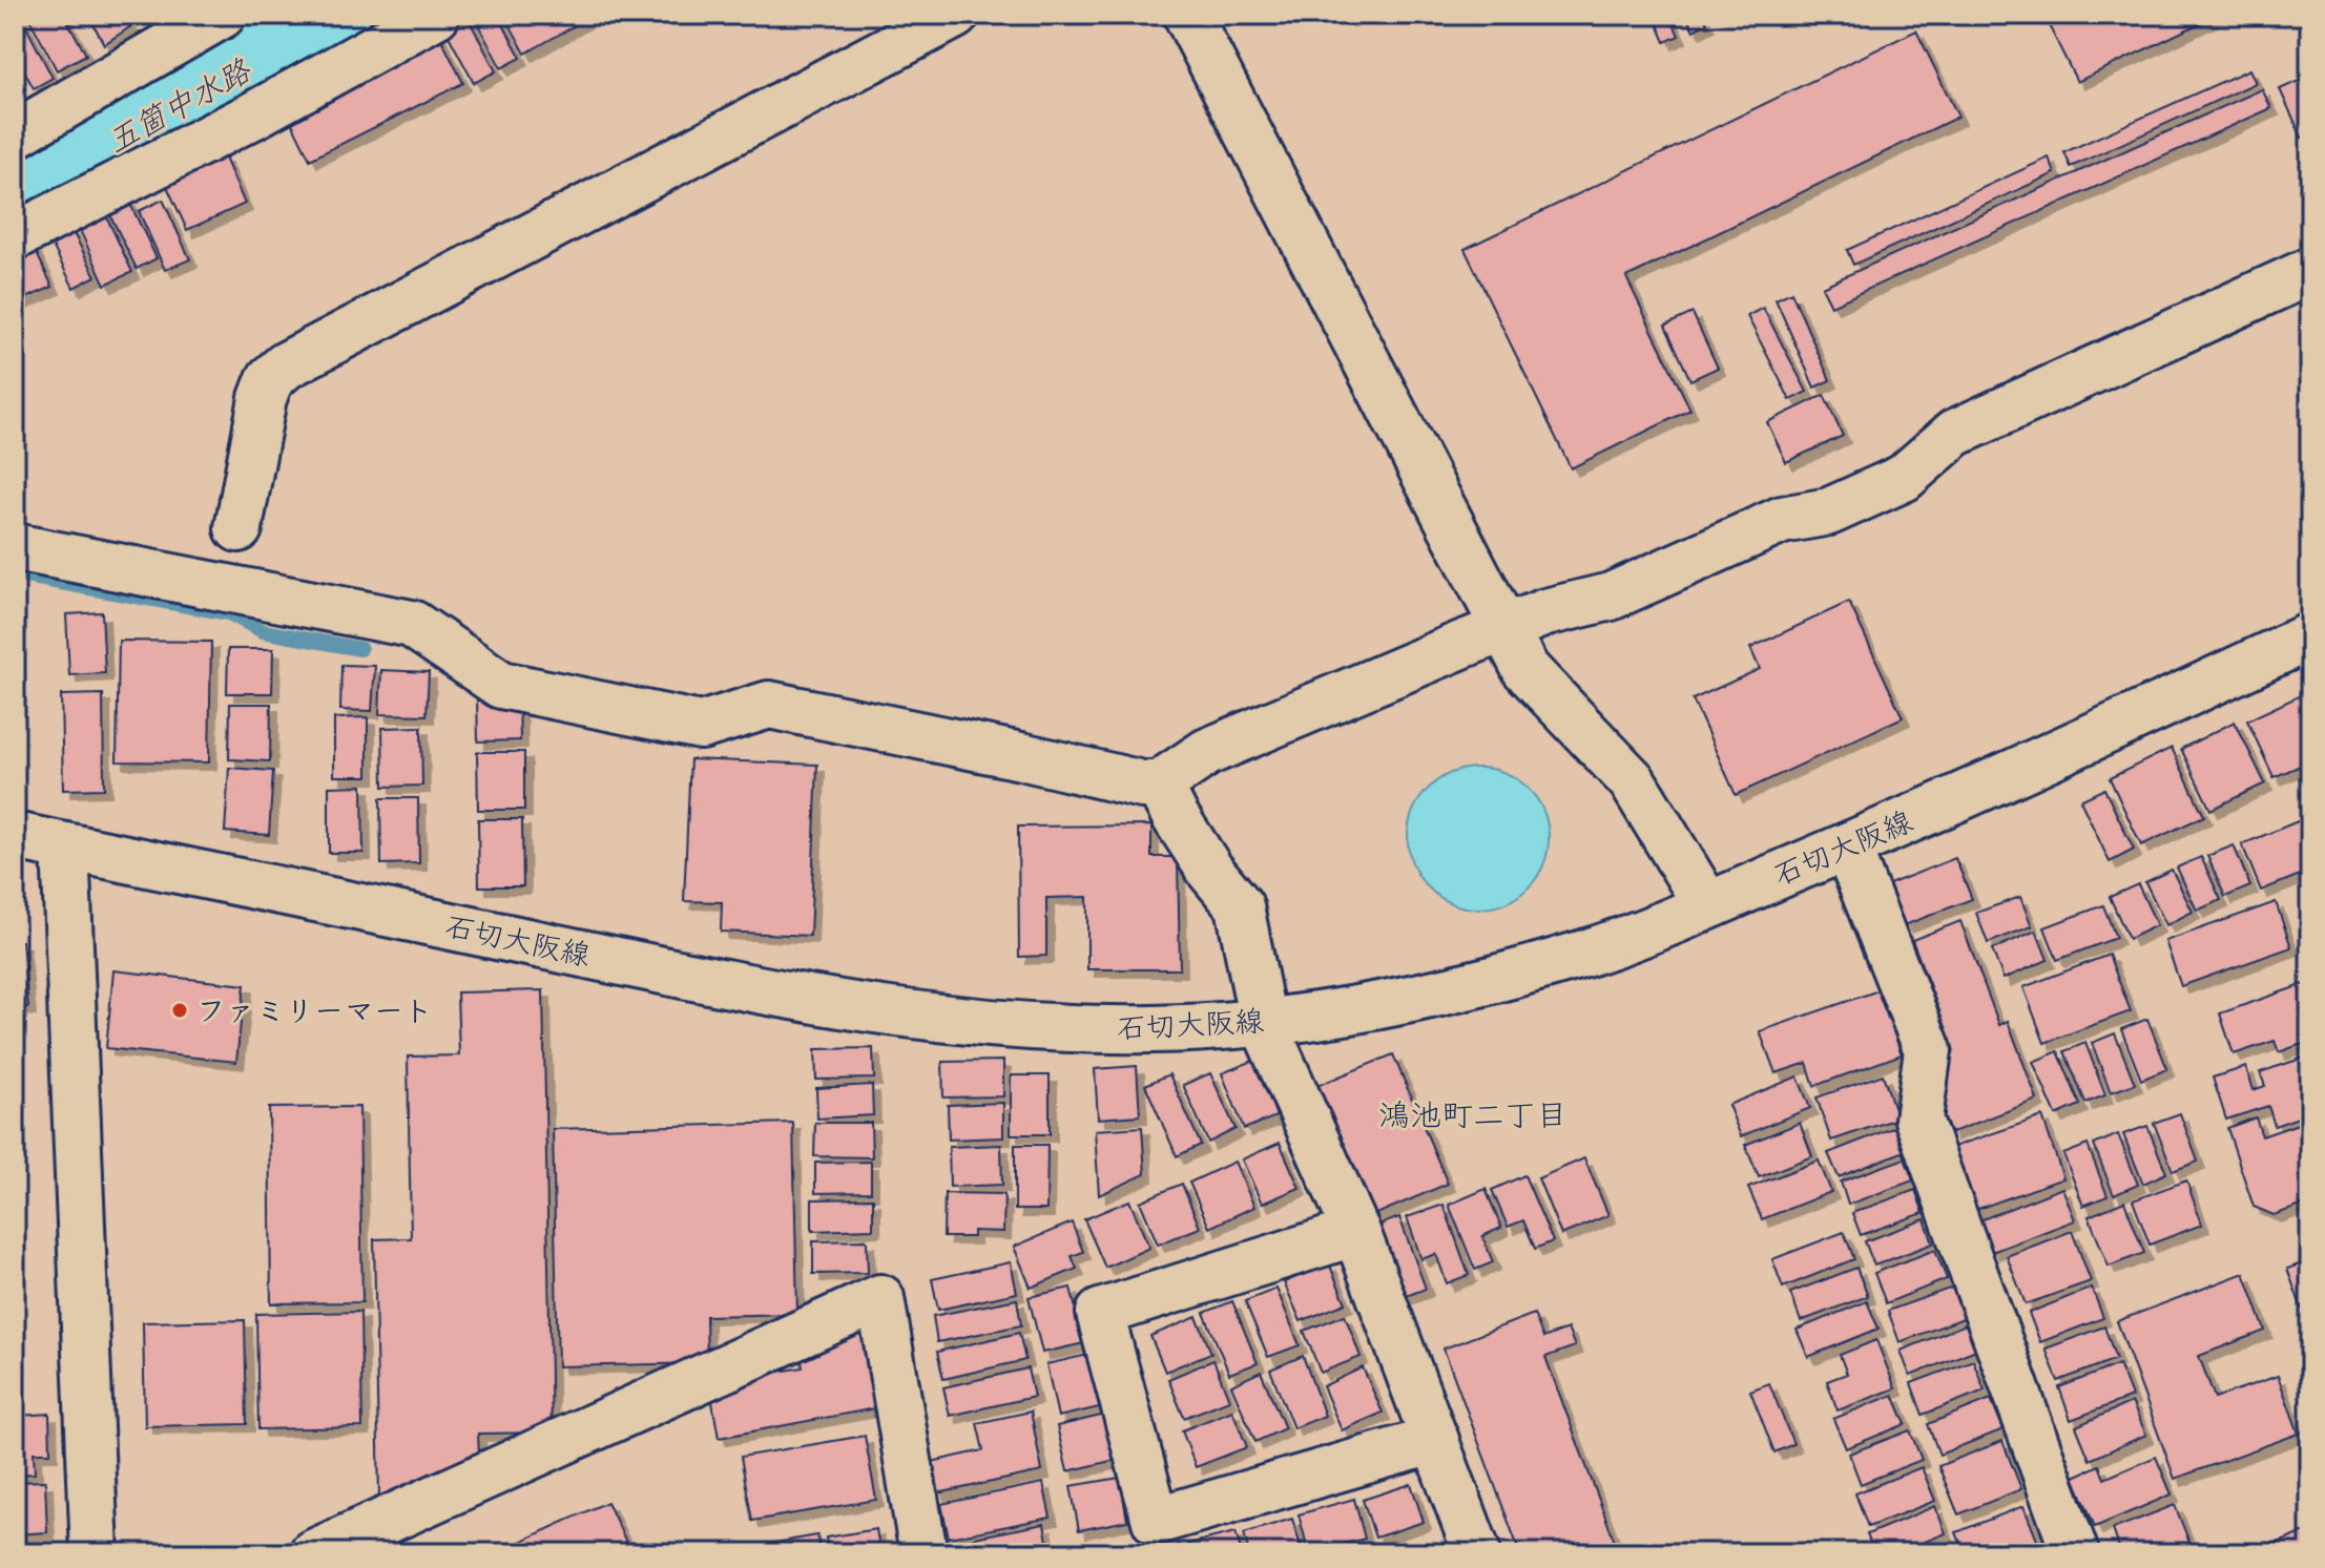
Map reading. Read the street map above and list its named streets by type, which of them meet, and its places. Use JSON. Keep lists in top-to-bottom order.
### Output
{
  "streets": {
    "street": ["石切大阪線"]
  },
  "districts": ["鴻池町二丁目"],
  "water": ["五箇中水路"],
  "places": ["ファミリーマート"]
}
